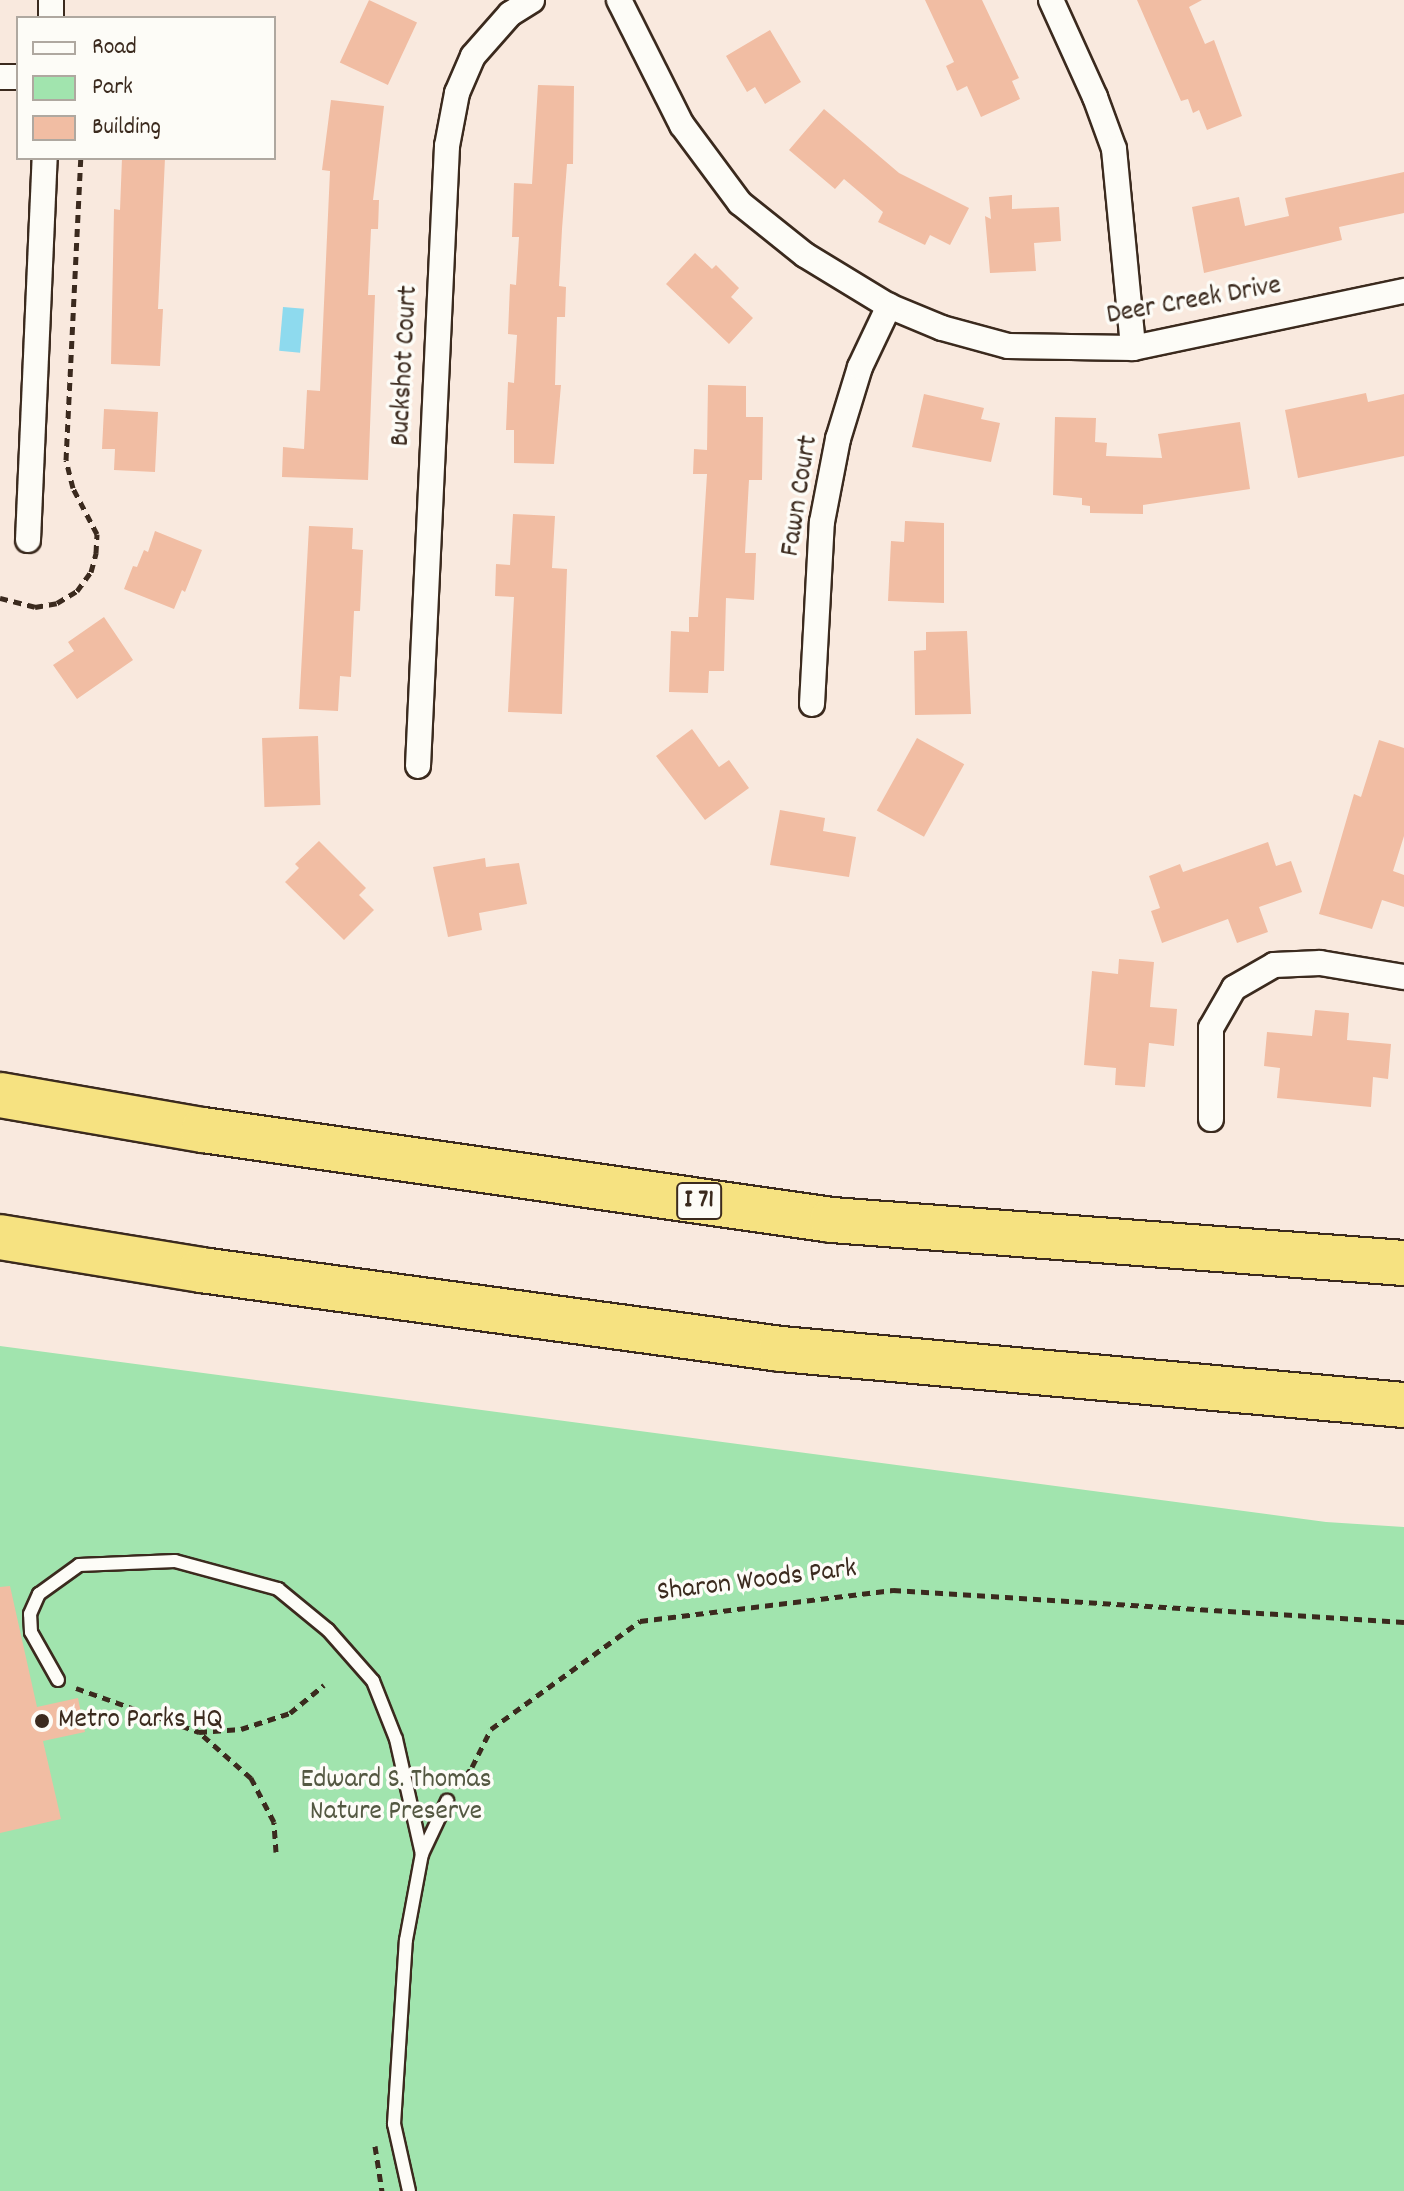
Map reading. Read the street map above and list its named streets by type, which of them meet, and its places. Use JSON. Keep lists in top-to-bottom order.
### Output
{
  "streets": {
    "highway": ["I 71"],
    "street": ["Deer Creek Drive", "Buckshot Court", "Fawn Court"],
    "path": ["Sharon Woods Park"]
  },
  "crossings": [
    ["Deer Creek Drive", "Fawn Court"]
  ],
  "parks": ["Edward S. Thomas Nature Preserve"],
  "places": ["Metro Parks HQ"],
  "legend": ["Road", "Park", "Building"]
}
